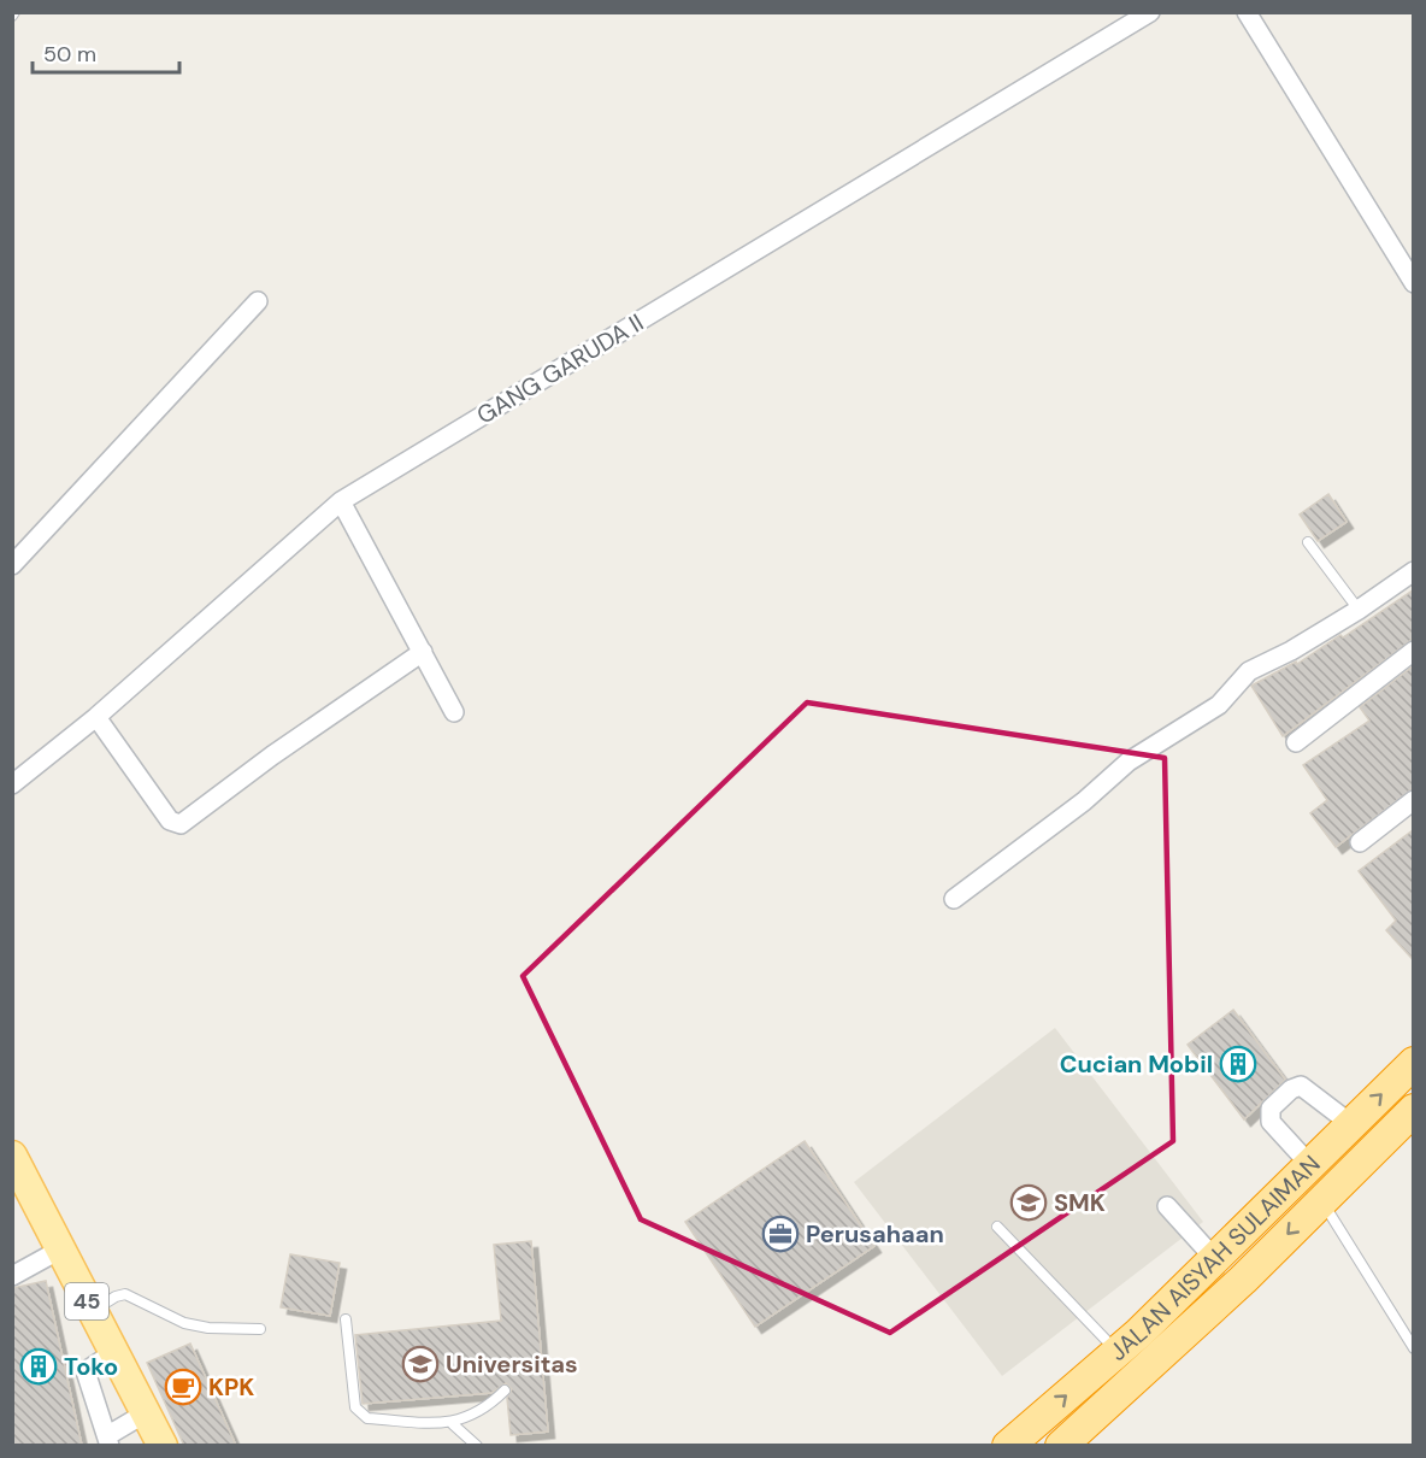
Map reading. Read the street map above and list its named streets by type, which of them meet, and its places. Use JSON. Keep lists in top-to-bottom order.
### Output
{
  "streets": {
    "highway": ["JALAN AISYAH SULAIMAN"],
    "main road": ["45"],
    "street": ["GANG GARUDA II"]
  },
  "places": {
    "building": ["Cucian Mobil", "Toko"],
    "school or university": ["SMK", "Universitas"],
    "office": ["Perusahaan"],
    "cafe": ["KPK"]
  },
  "scale_bar": "50 m"
}
